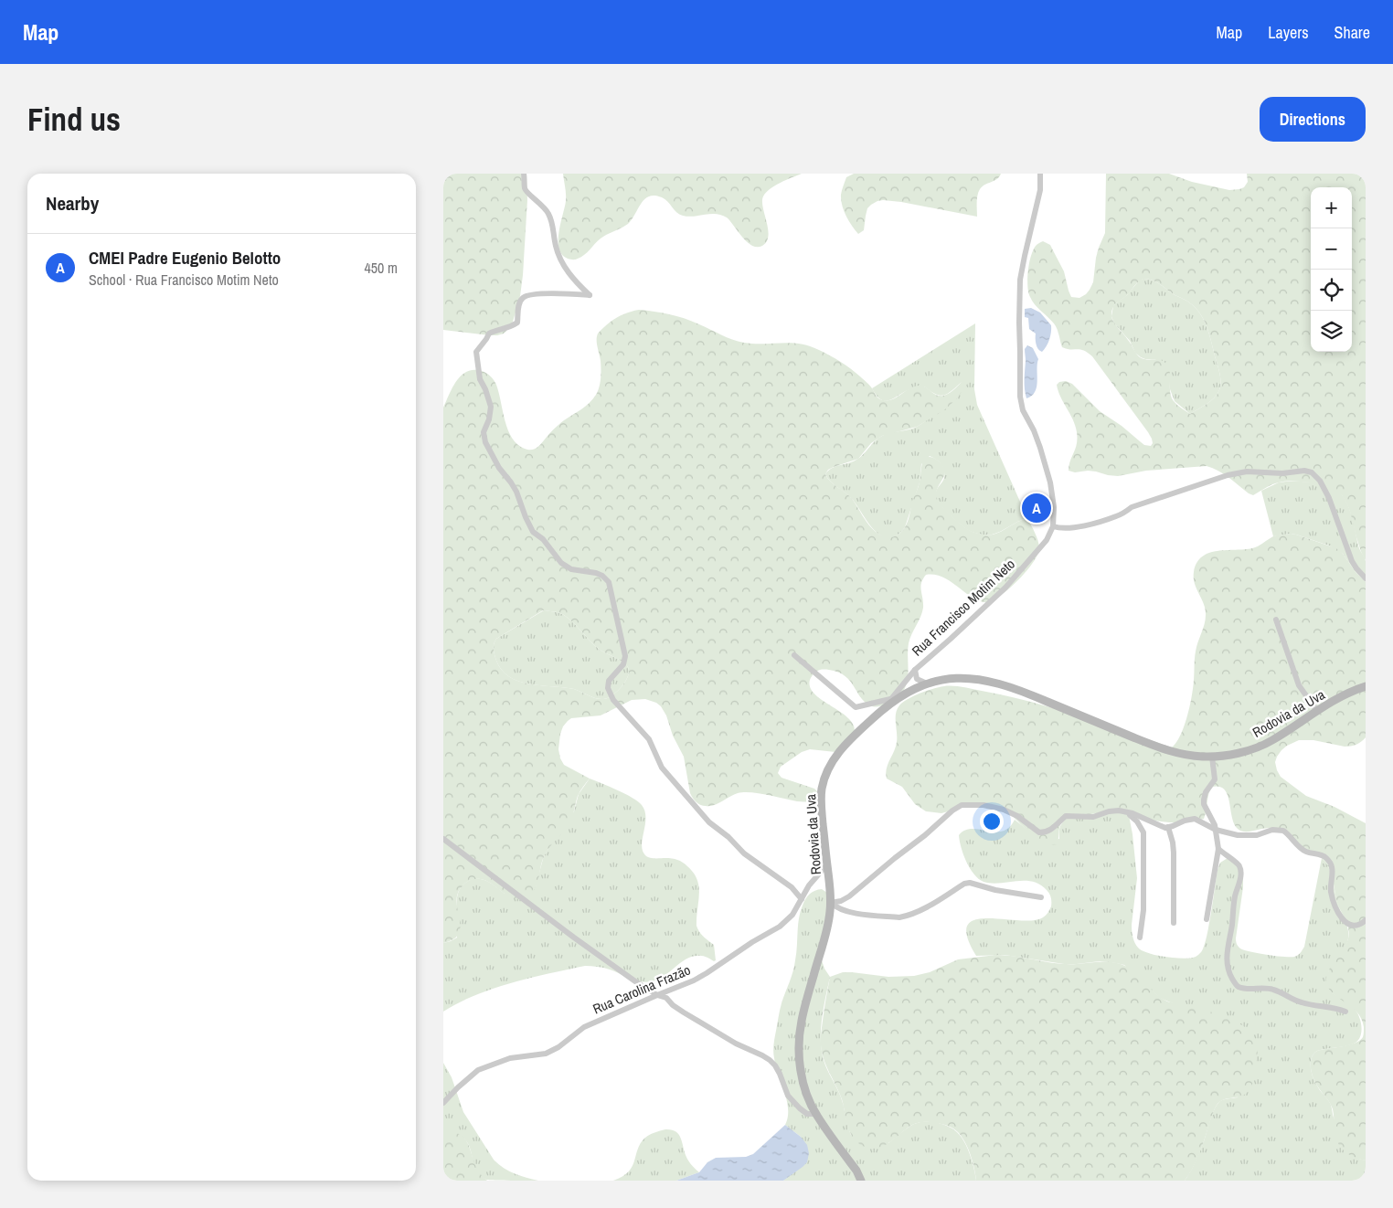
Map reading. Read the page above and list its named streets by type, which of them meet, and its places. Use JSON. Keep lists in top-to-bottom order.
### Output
{
  "streets": {
    "street": ["Rua Francisco Motim Neto", "Rodovia da Uva", "Rua Carolina Frazão"]
  },
  "crossings": [
    ["Rua Francisco Motim Neto", "Rodovia da Uva"],
    ["Rodovia da Uva", "Rua Carolina Frazão"]
  ],
  "page": {
    "header": "Map",
    "nav": ["Map", "Layers", "Share"],
    "buttons": "Directions",
    "title": "Find us",
    "heading": "Nearby",
    "map_buttons": ["+", "−"],
    "list": [
      {
        "mark": "A",
        "name": "CMEI Padre Eugenio Belotto",
        "note": "School · Rua Francisco Motim Neto",
        "value": "450 m"
      }
    ],
    "pins": "A"
  }
}
